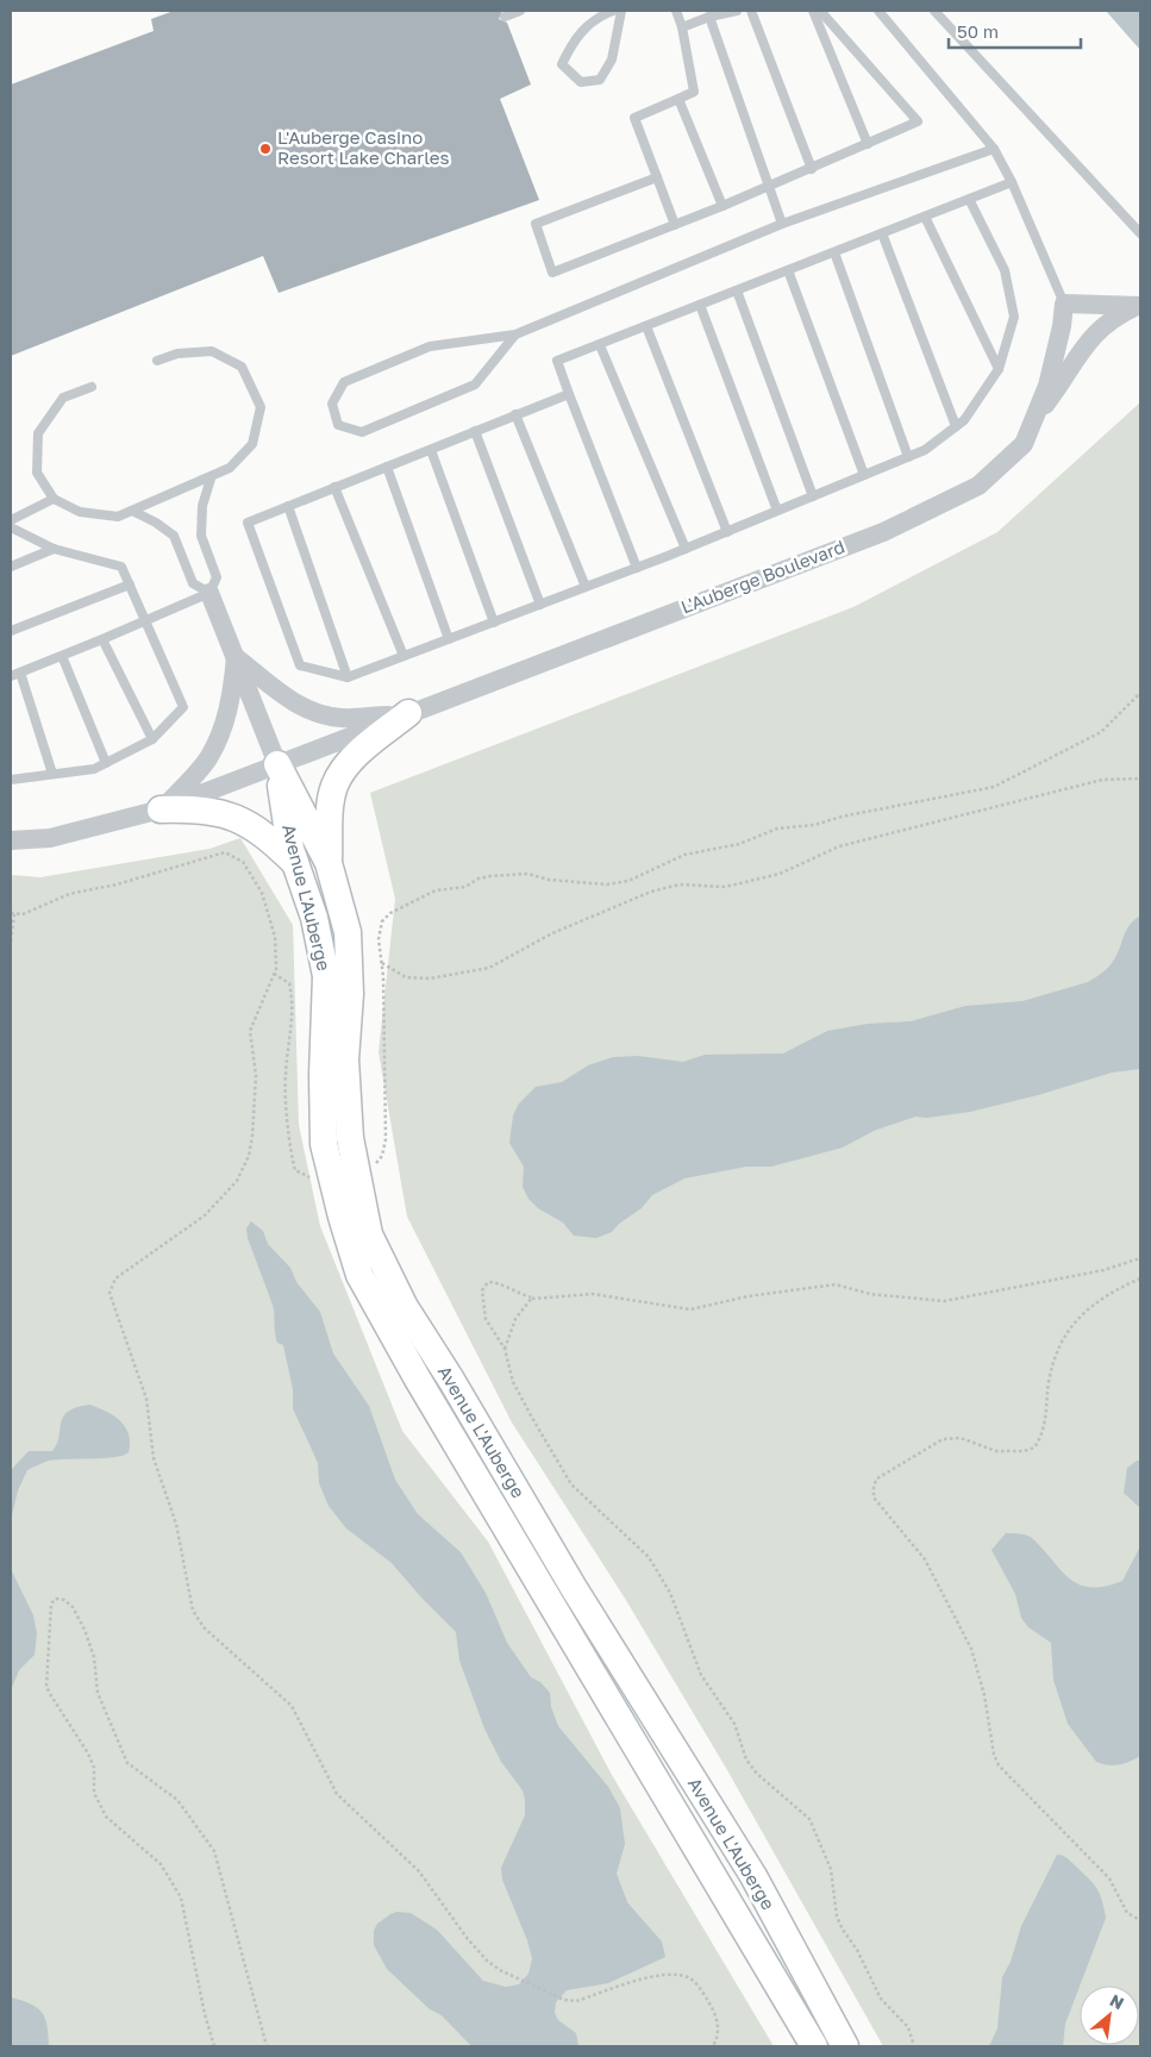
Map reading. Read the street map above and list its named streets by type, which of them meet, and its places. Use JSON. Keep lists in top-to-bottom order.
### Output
{
  "streets": {
    "street": ["L'Auberge Boulevard", "Avenue L'Auberge"]
  },
  "crossings": [
    ["L'Auberge Boulevard", "Avenue L'Auberge"]
  ],
  "places": ["L'Auberge Casino Resort Lake Charles"],
  "scale_bar": "50 m",
  "north": "top right"
}
